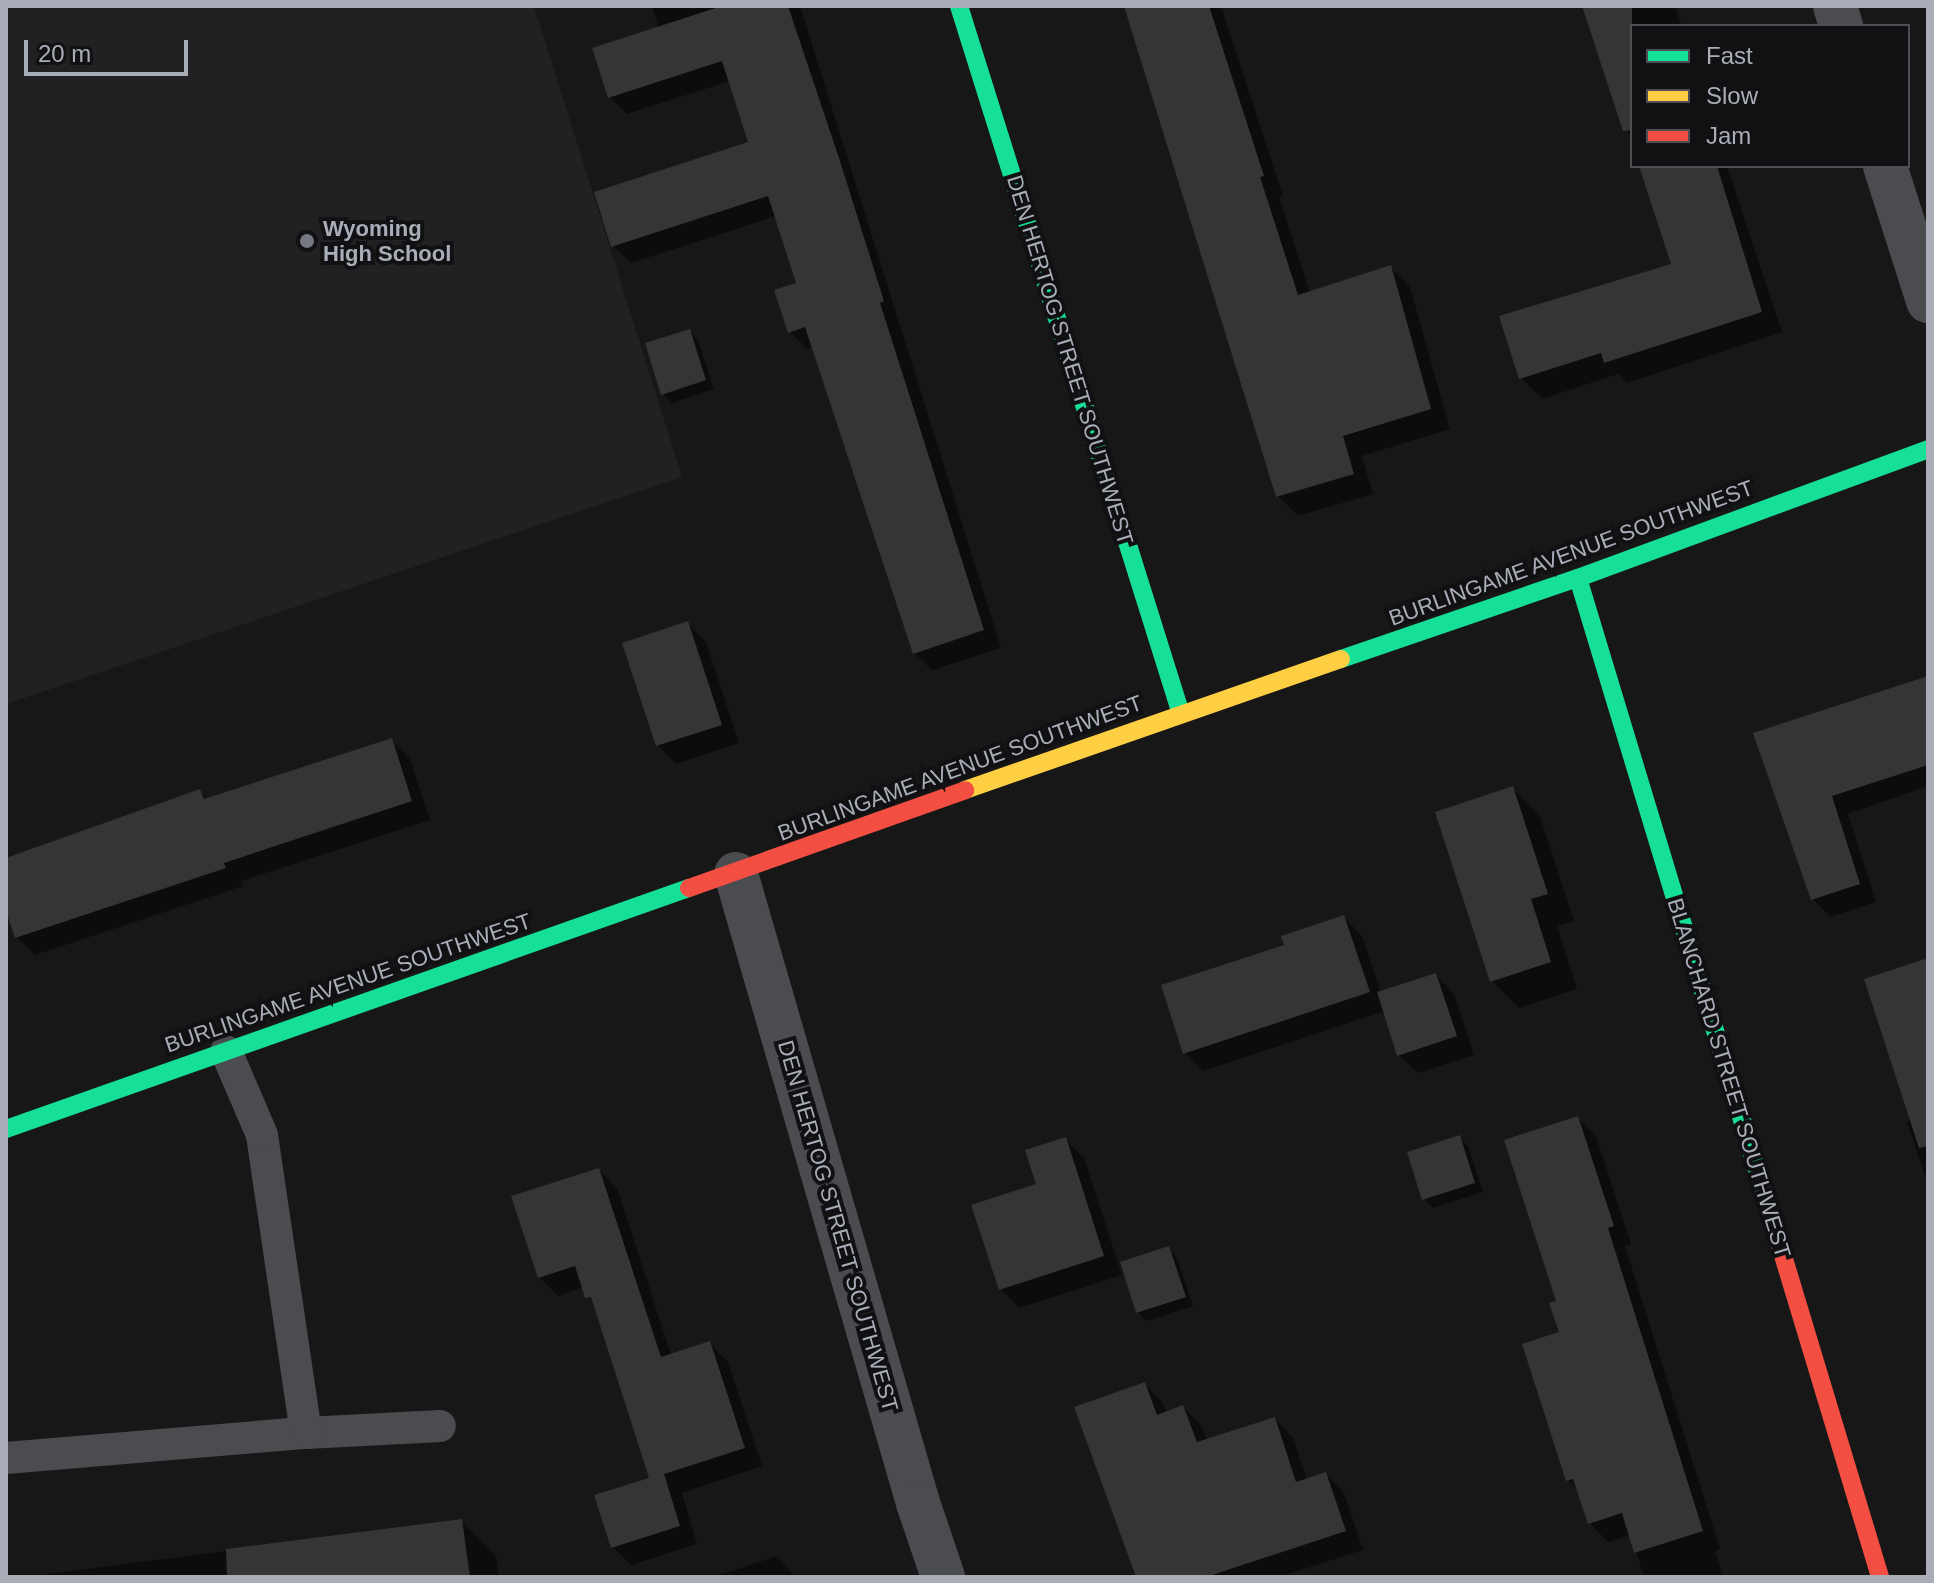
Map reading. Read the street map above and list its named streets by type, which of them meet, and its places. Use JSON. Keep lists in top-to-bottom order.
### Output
{
  "streets": {
    "street": ["DEN HERTOG STREET SOUTHWEST", "BURLINGAME AVENUE SOUTHWEST", "BLANCHARD STREET SOUTHWEST"]
  },
  "crossings": [
    ["DEN HERTOG STREET SOUTHWEST", "BURLINGAME AVENUE SOUTHWEST"],
    ["BURLINGAME AVENUE SOUTHWEST", "BLANCHARD STREET SOUTHWEST"]
  ],
  "places": ["Wyoming High School"],
  "legend": ["Fast", "Slow", "Jam"],
  "scale_bar": "20 m"
}
